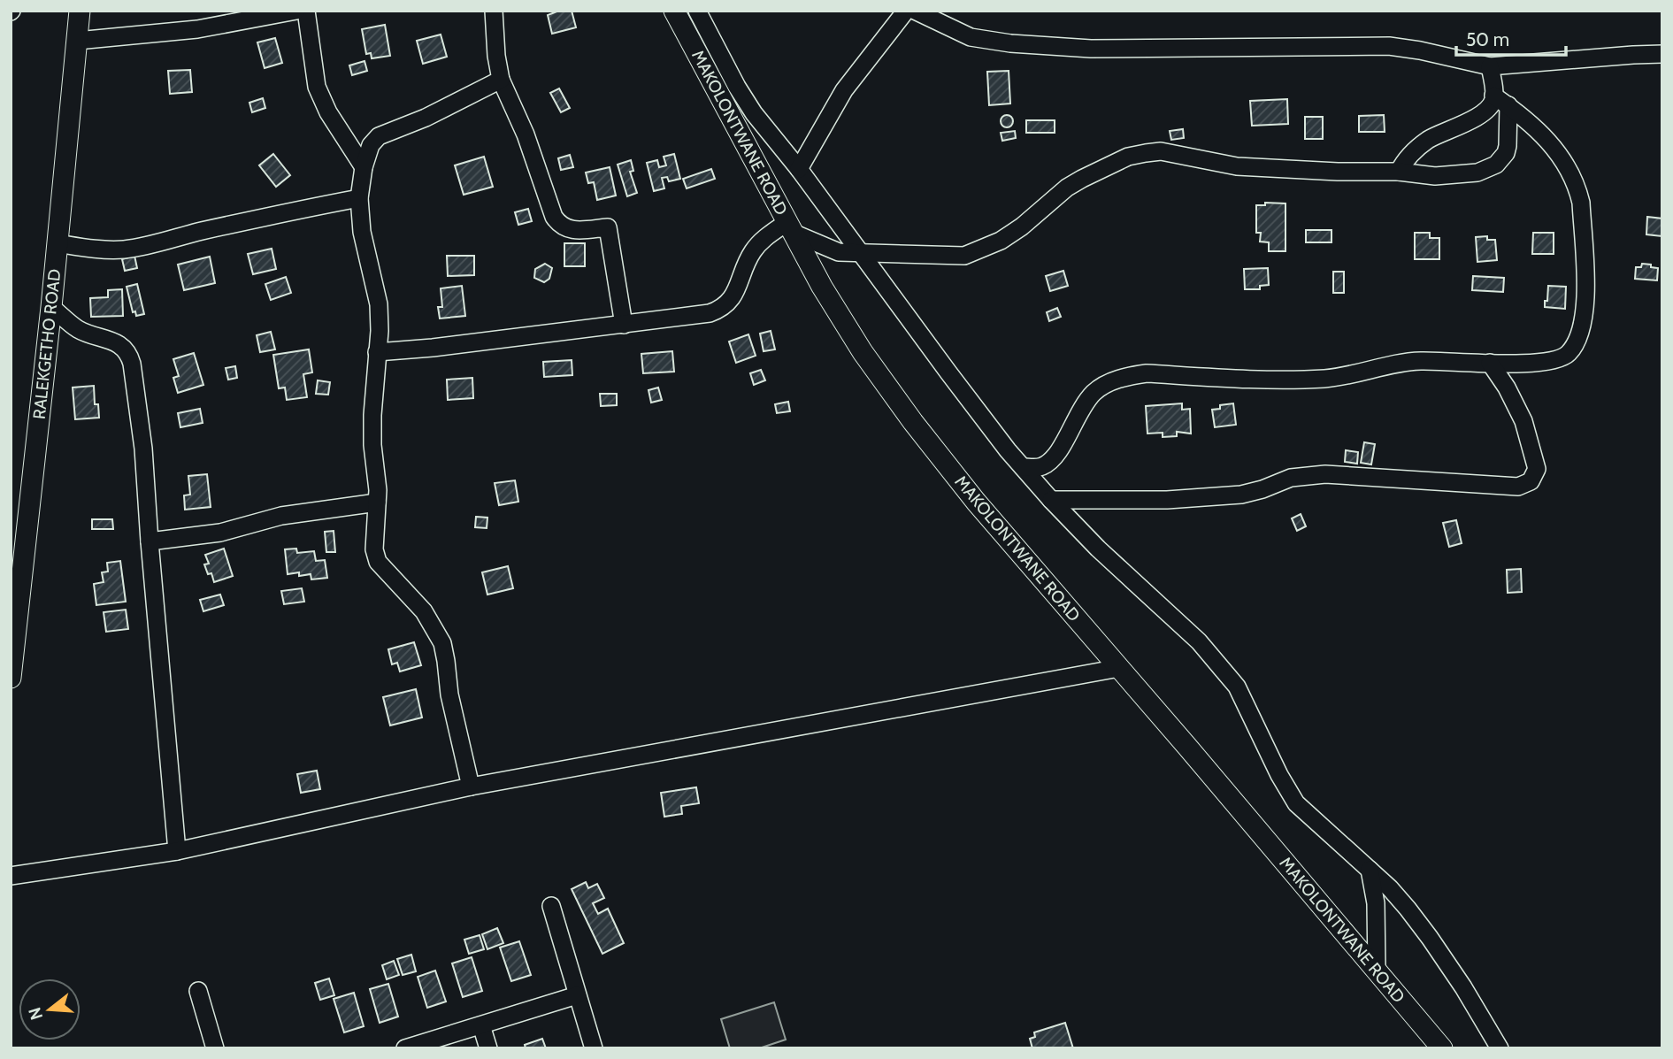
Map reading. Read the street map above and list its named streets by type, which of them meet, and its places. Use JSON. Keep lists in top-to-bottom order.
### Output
{
  "streets": {
    "main road": ["MAKOLONTWANE ROAD", "RALEKGETHO ROAD"]
  },
  "scale_bar": "50 m",
  "north": "left"
}
